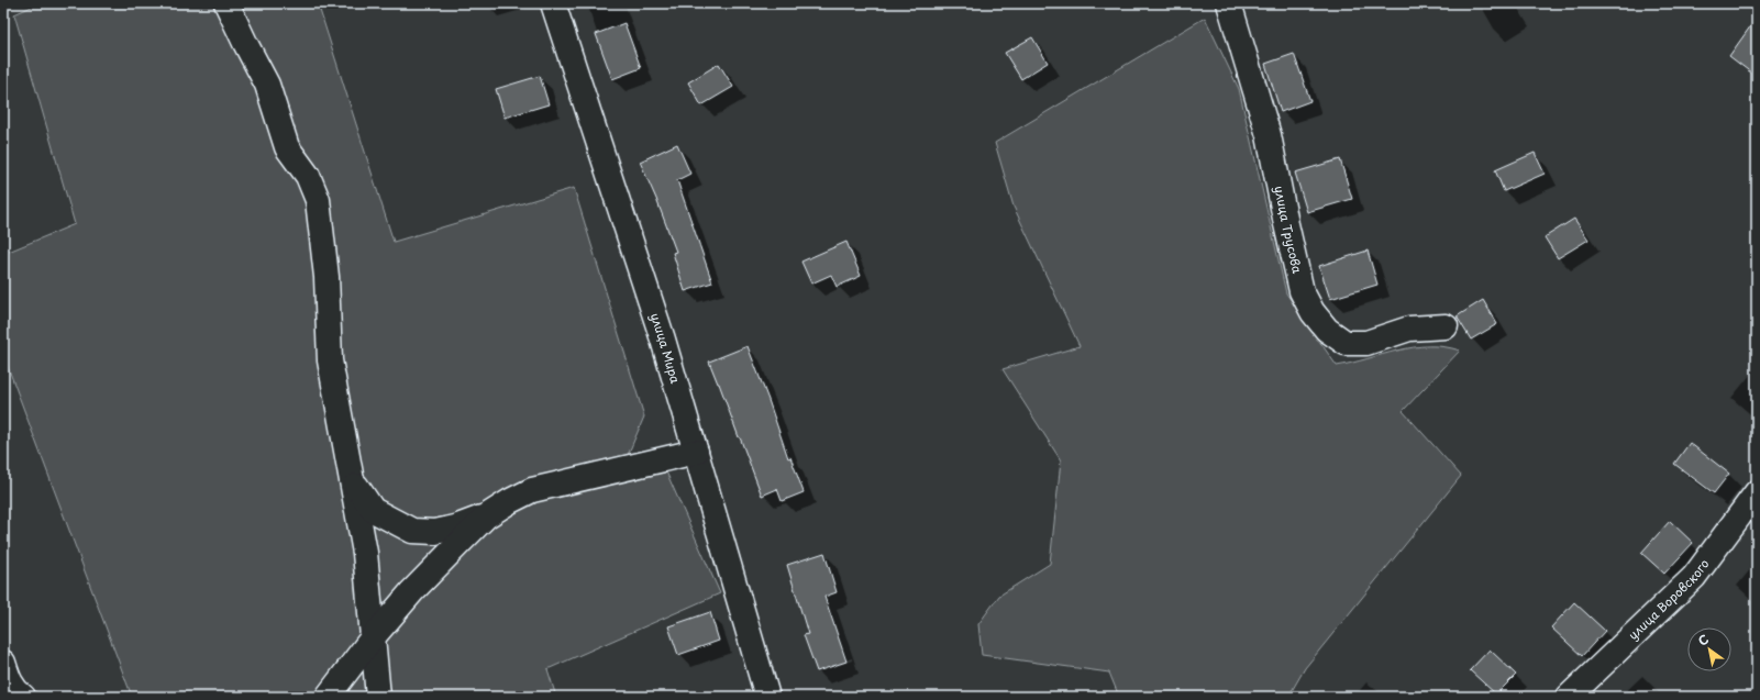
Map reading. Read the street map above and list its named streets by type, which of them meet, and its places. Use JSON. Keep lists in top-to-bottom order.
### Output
{
  "streets": {
    "street": ["улица Трусова", "улица Мира", "улица Воровского"]
  },
  "north": "top left"
}
